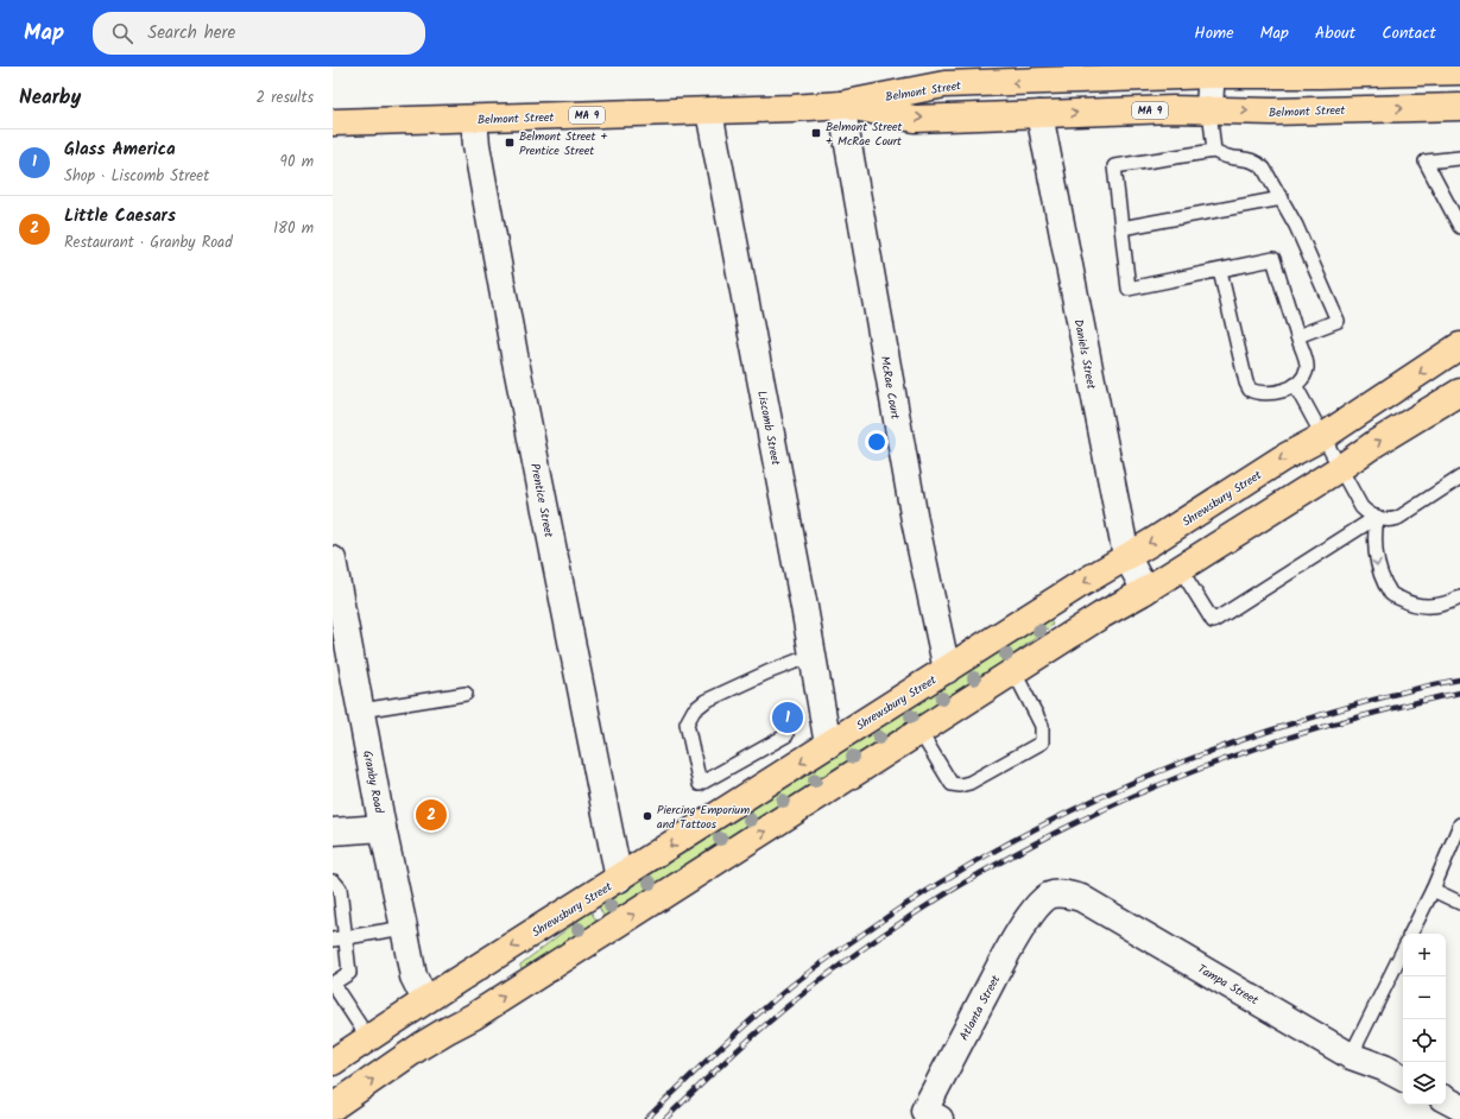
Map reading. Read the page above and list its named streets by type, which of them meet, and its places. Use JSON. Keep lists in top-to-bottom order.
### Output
{
  "streets": {
    "main road": ["Belmont Street", "MA 9", "Shrewsbury Street"],
    "street": [
      "Daniels Street",
      "McRae Court",
      "Liscomb Street",
      "Prentice Street",
      "Granby Road",
      "Tampa Street",
      "Atlanta Street"
    ]
  },
  "crossings": [
    ["Belmont Street", "Daniels Street"],
    ["Belmont Street", "McRae Court"],
    ["Belmont Street", "Liscomb Street"],
    ["Belmont Street", "Prentice Street"],
    ["Daniels Street", "Shrewsbury Street"],
    ["McRae Court", "Shrewsbury Street"],
    ["Liscomb Street", "Shrewsbury Street"],
    ["Shrewsbury Street", "Prentice Street"],
    ["Shrewsbury Street", "Granby Road"],
    ["Tampa Street", "Atlanta Street"]
  ],
  "places": {
    "transit": ["Belmont Street + McRae Court", "Belmont Street + Prentice Street"],
    "other": ["Piercing Emporium and Tattoos"]
  },
  "page": {
    "header": "Map",
    "search": "Search here",
    "nav": [
      "Home",
      "Map",
      "About",
      "Contact"
    ],
    "heading": ["Nearby", "2 results"],
    "list": [
      {
        "mark": "1",
        "name": "Glass America",
        "note": "Shop · Liscomb Street",
        "value": "90 m"
      },
      {
        "mark": "2",
        "name": "Little Caesars",
        "note": "Restaurant · Granby Road",
        "value": "180 m"
      }
    ],
    "pins": ["1", "2"],
    "map_buttons": ["+", "−"]
  }
}
